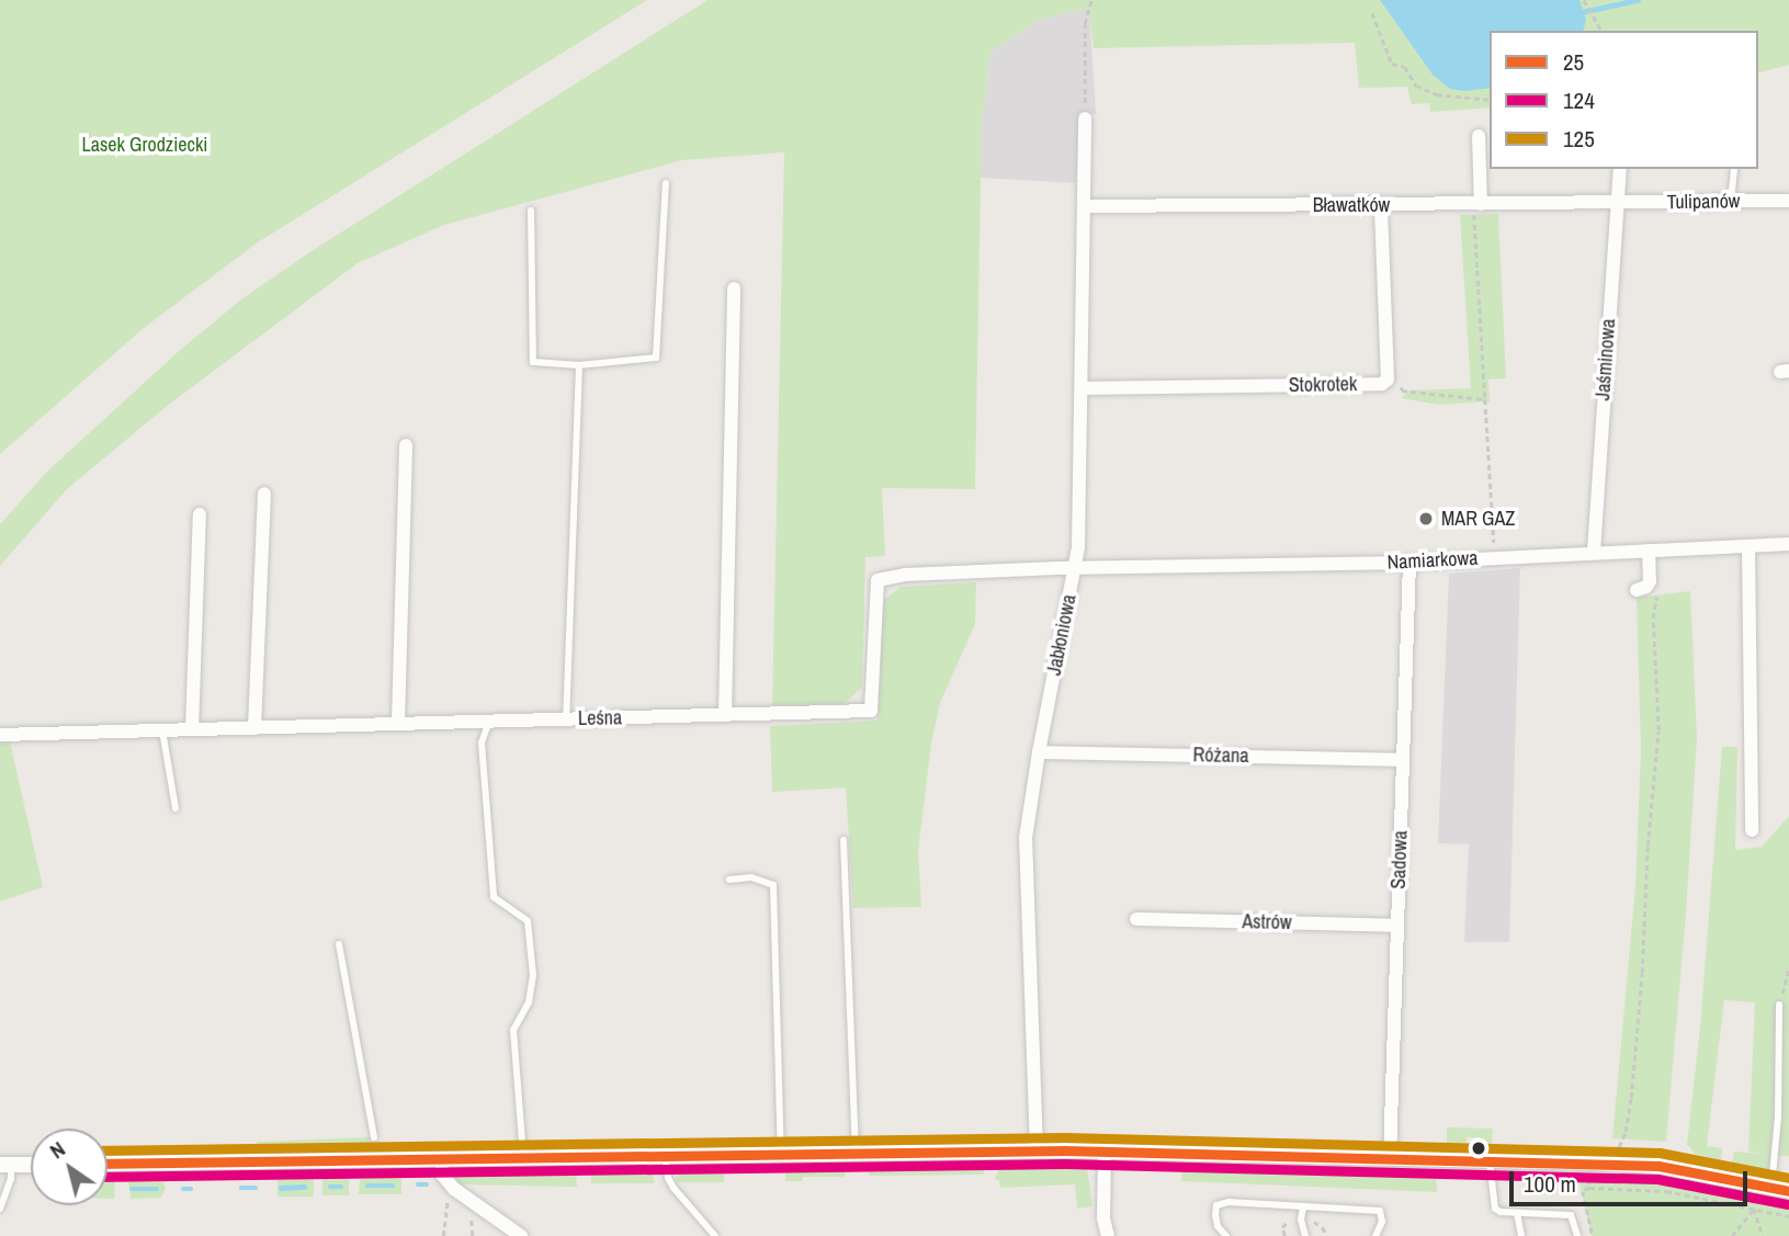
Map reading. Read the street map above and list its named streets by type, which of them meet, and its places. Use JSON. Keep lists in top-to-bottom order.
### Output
{
  "streets": {
    "street": [
      "Tulipanów",
      "Bławatków",
      "Jaśminowa",
      "Stokrotek",
      "Namiarkowa",
      "Jabłoniowa",
      "Leśna",
      "Różana",
      "Sadowa",
      "Astrów"
    ]
  },
  "crossings": [
    ["Tulipanów", "Bławatków"],
    ["Tulipanów", "Jaśminowa"],
    ["Bławatków", "Jaśminowa"],
    ["Bławatków", "Stokrotek"],
    ["Bławatków", "Jabłoniowa"],
    ["Jaśminowa", "Namiarkowa"],
    ["Stokrotek", "Jabłoniowa"],
    ["Namiarkowa", "Jabłoniowa"],
    ["Namiarkowa", "Leśna"],
    ["Namiarkowa", "Sadowa"],
    ["Jabłoniowa", "Leśna"],
    ["Jabłoniowa", "Różana"],
    ["Różana", "Sadowa"],
    ["Sadowa", "Astrów"]
  ],
  "parks": ["Lasek Grodziecki"],
  "places": ["MAR GAZ"],
  "lines": ["transit line 125", "transit line 25", "transit line 124"],
  "legend": ["25", "124", "125"],
  "scale_bar": "100 m",
  "north": "top left"
}
